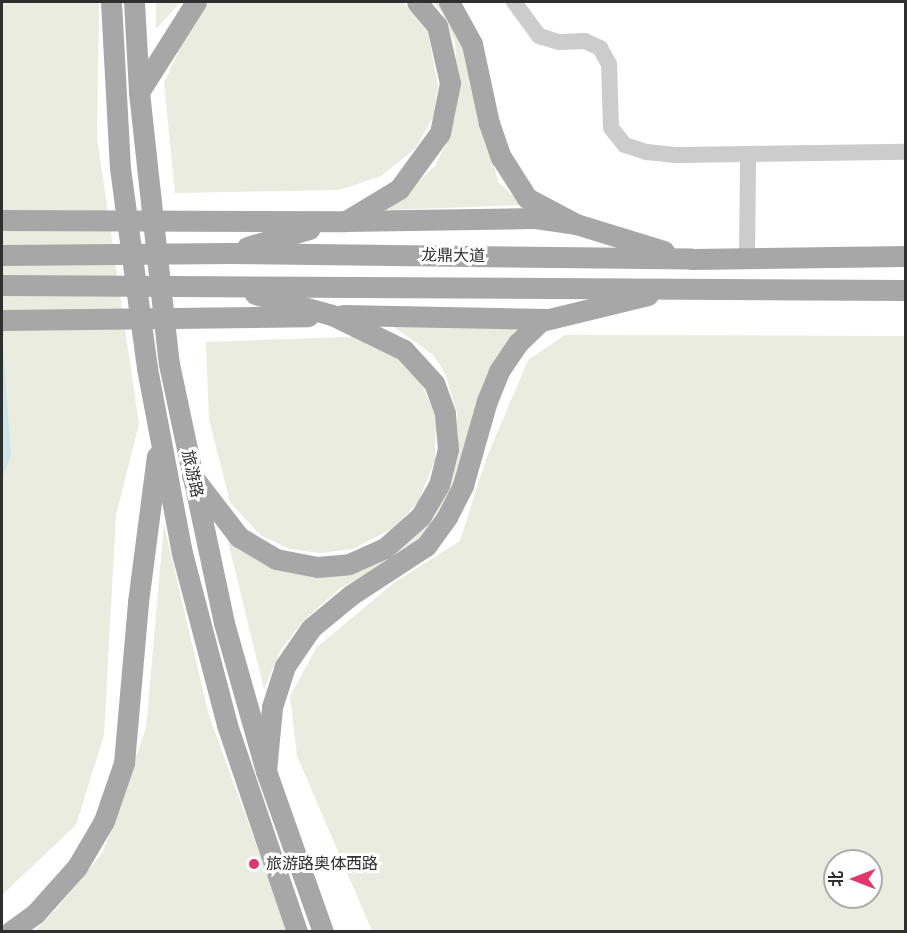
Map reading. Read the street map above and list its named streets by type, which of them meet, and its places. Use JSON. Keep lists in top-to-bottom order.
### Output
{
  "streets": {
    "main road": ["龙鼎大道", "旅游路"]
  },
  "places": ["旅游路奥体西路"],
  "north": "left"
}
